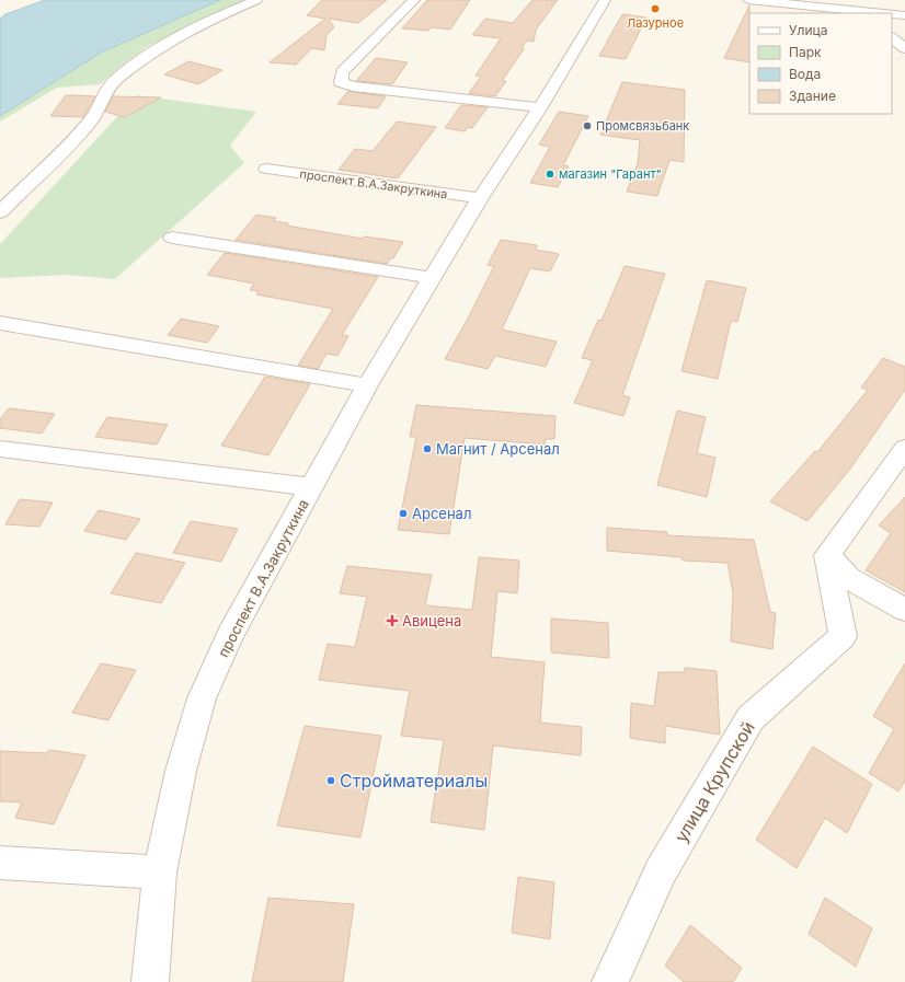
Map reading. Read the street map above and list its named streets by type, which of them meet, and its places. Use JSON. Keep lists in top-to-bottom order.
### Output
{
  "streets": {
    "street": ["проспект В.А.Закруткина", "улица Крупской"]
  },
  "places": {
    "other": [
      "Лазурное",
      "Промсвязьбанк",
      "магазин \"Гарант\"",
      "Магнит / Арсенал",
      "Арсенал",
      "Стройматериалы"
    ],
    "health": ["Авицена"]
  },
  "legend": [
    "Улица",
    "Парк",
    "Вода",
    "Здание"
  ]
}
